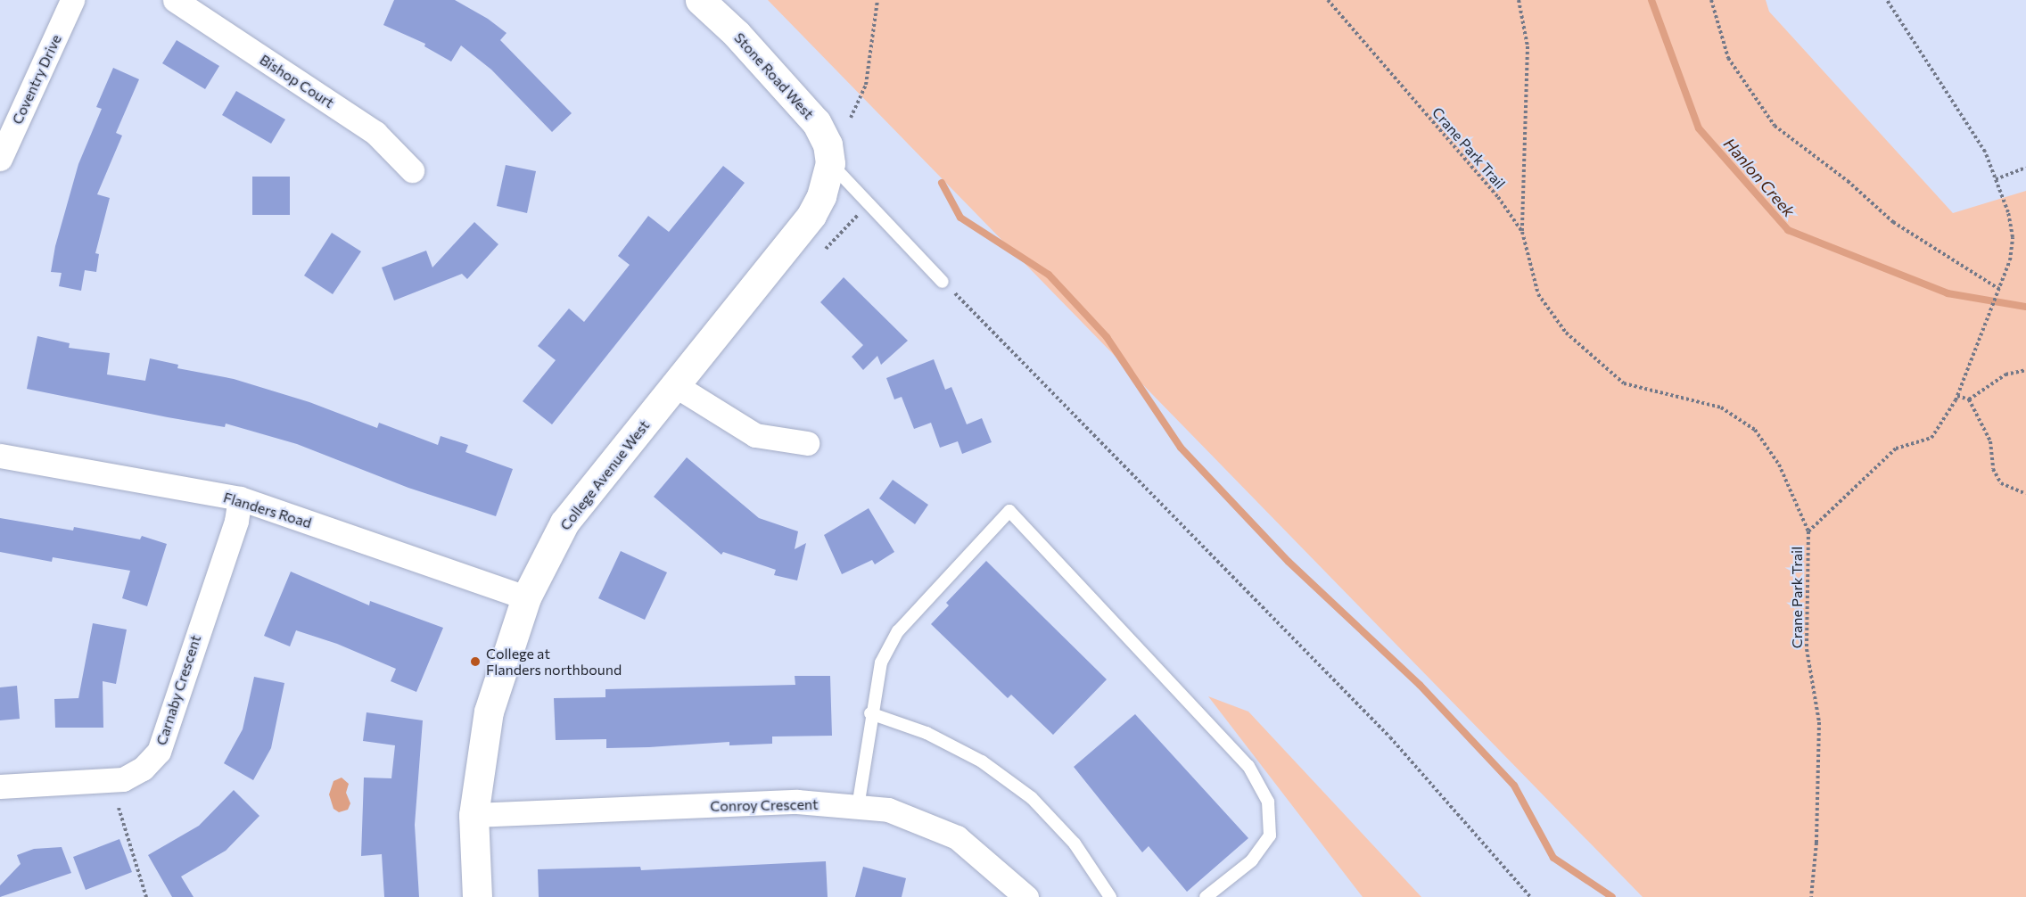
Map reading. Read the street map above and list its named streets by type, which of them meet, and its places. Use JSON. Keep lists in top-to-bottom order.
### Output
{
  "streets": {
    "street": [
      "Stone Road West",
      "Coventry Drive",
      "Bishop Court",
      "College Avenue West",
      "Flanders Road",
      "Carnaby Crescent",
      "Conroy Crescent"
    ],
    "path": ["Crane Park Trail"]
  },
  "crossings": [
    ["Stone Road West", "College Avenue West"],
    ["College Avenue West", "Flanders Road"],
    ["College Avenue West", "Conroy Crescent"],
    ["Flanders Road", "Carnaby Crescent"]
  ],
  "water": ["Hanlon Creek"],
  "places": ["College at Flanders northbound"]
}
